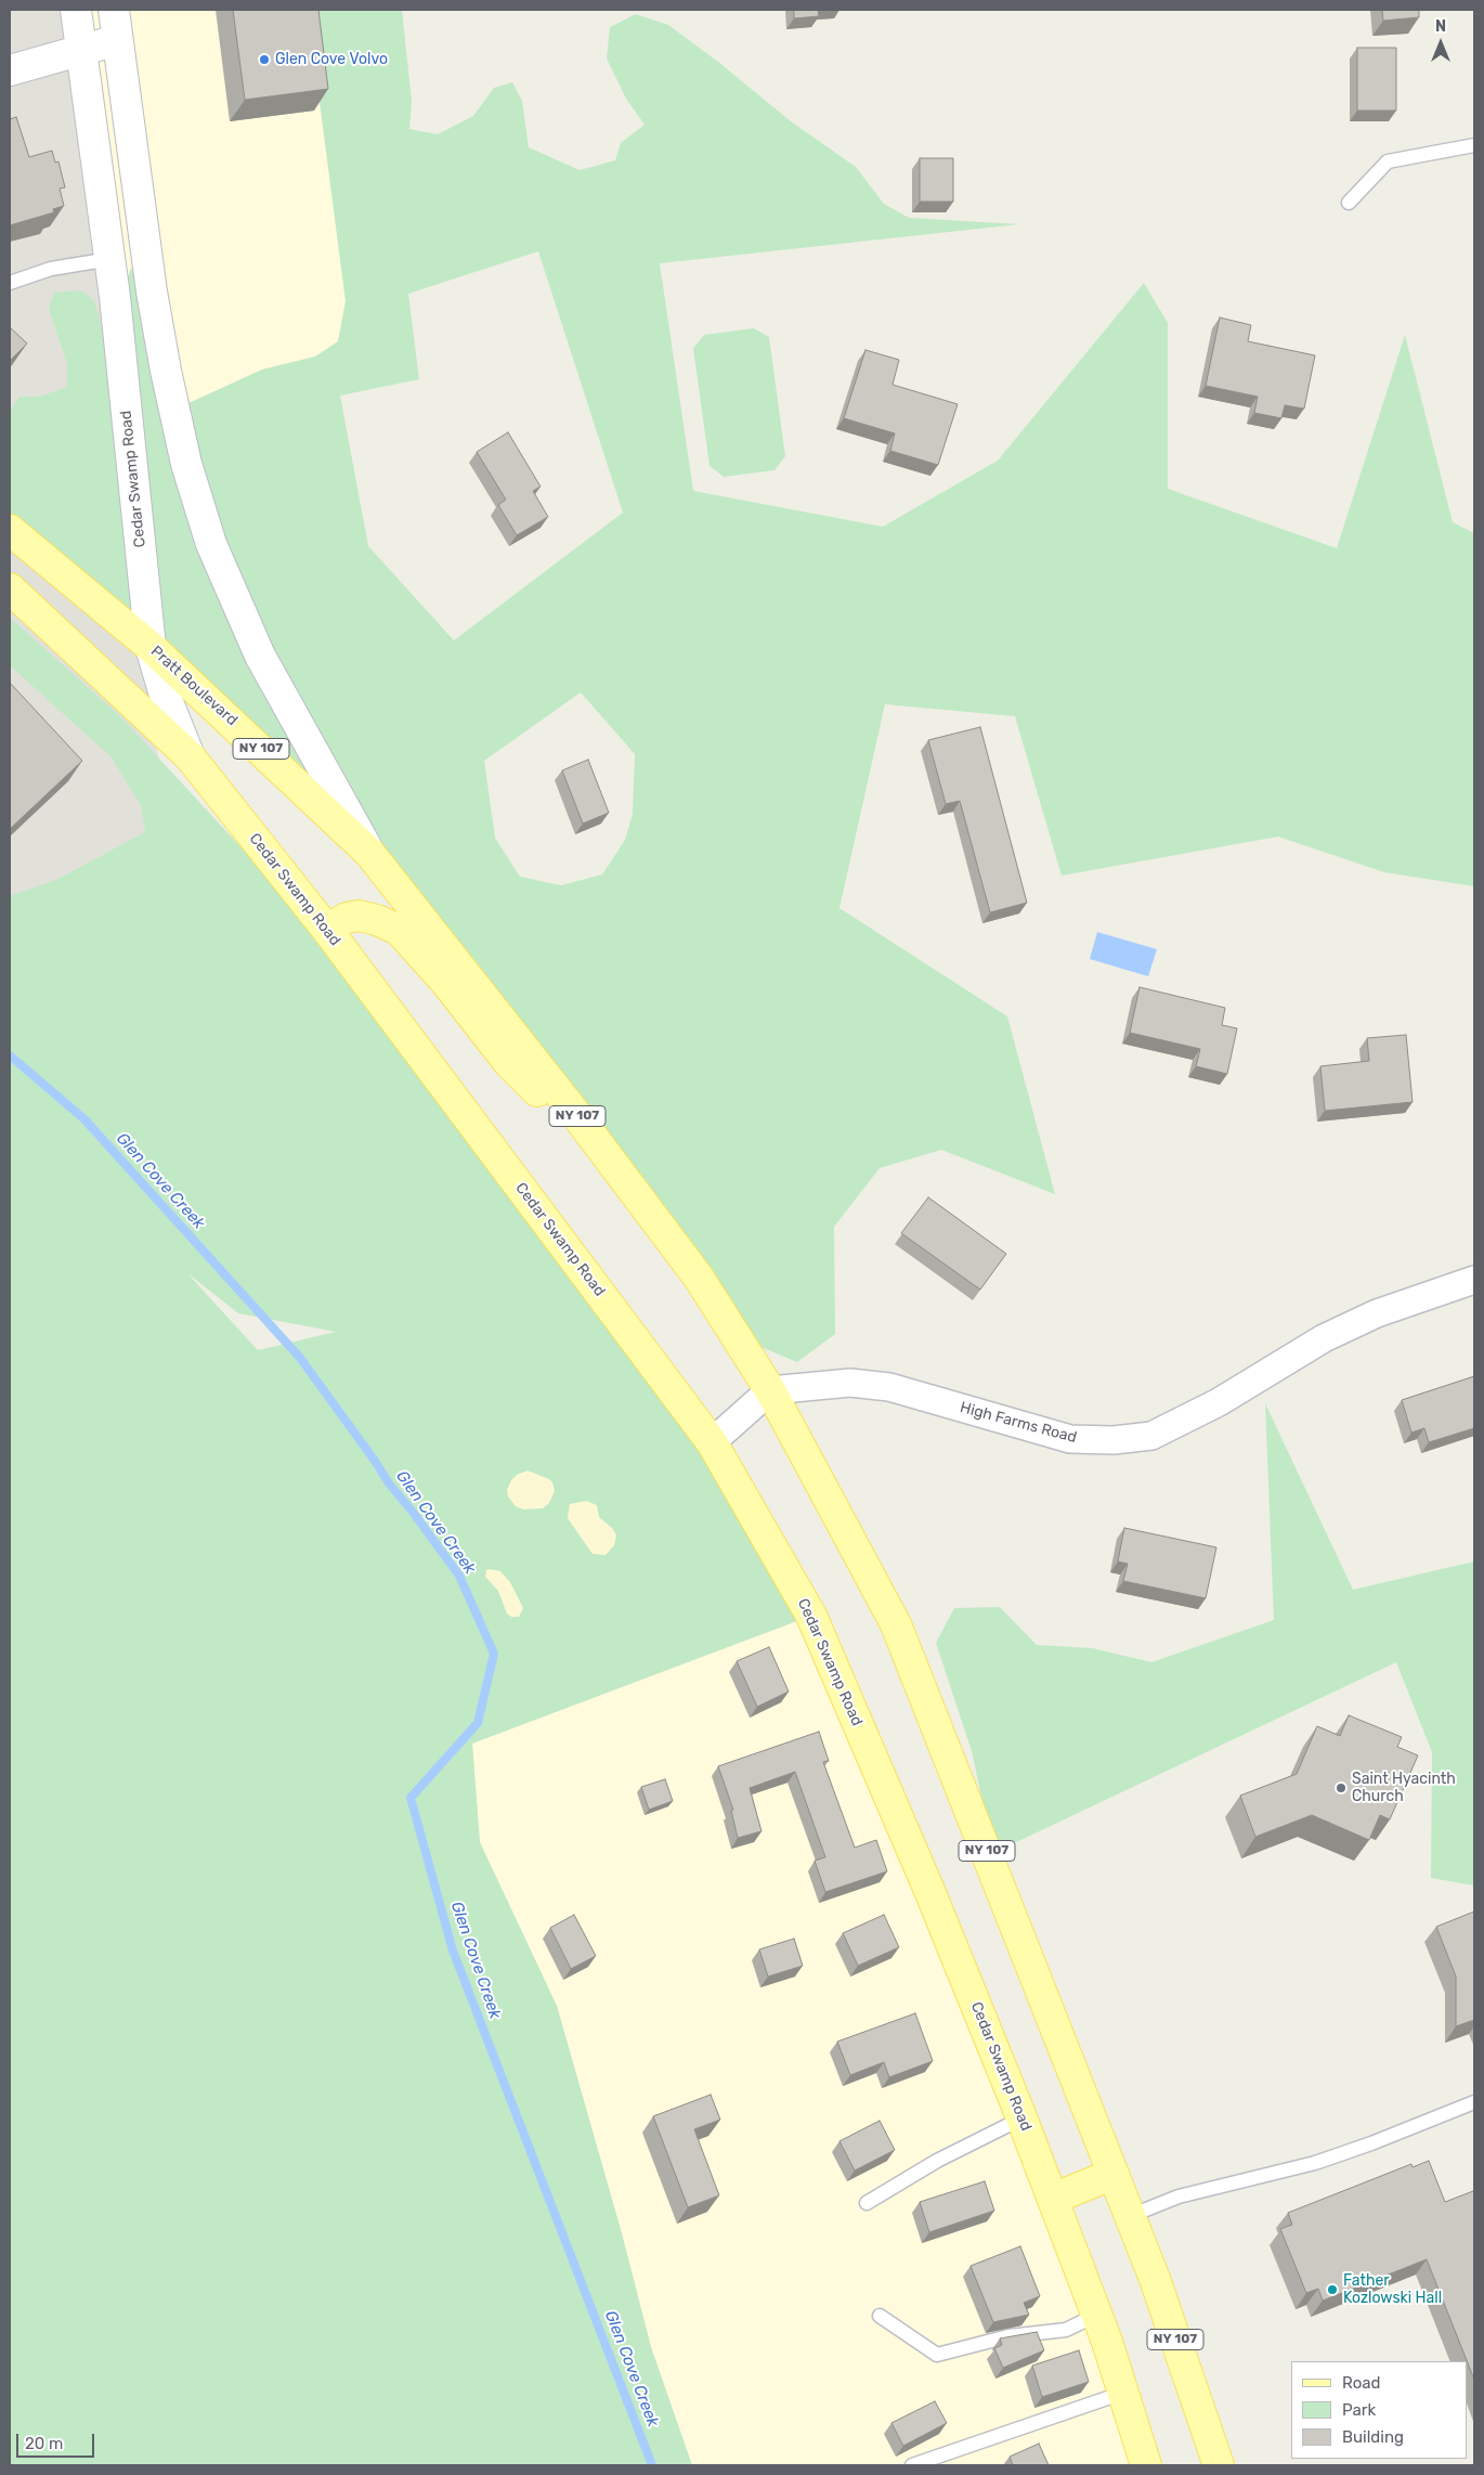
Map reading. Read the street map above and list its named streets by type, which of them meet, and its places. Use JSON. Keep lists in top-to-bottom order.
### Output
{
  "streets": {
    "main road": ["Cedar Swamp Road", "Pratt Boulevard", "NY 107"],
    "street": ["High Farms Road"]
  },
  "crossings": [
    ["Cedar Swamp Road", "Pratt Boulevard"],
    ["Pratt Boulevard", "NY 107"],
    ["NY 107", "High Farms Road"]
  ],
  "water": ["Glen Cove Creek"],
  "places": ["Glen Cove Volvo", "Saint Hyacinth Church", "Father Kozlowski Hall"],
  "legend": ["Road", "Park", "Building"],
  "scale_bar": "20 m",
  "north": "top"
}
